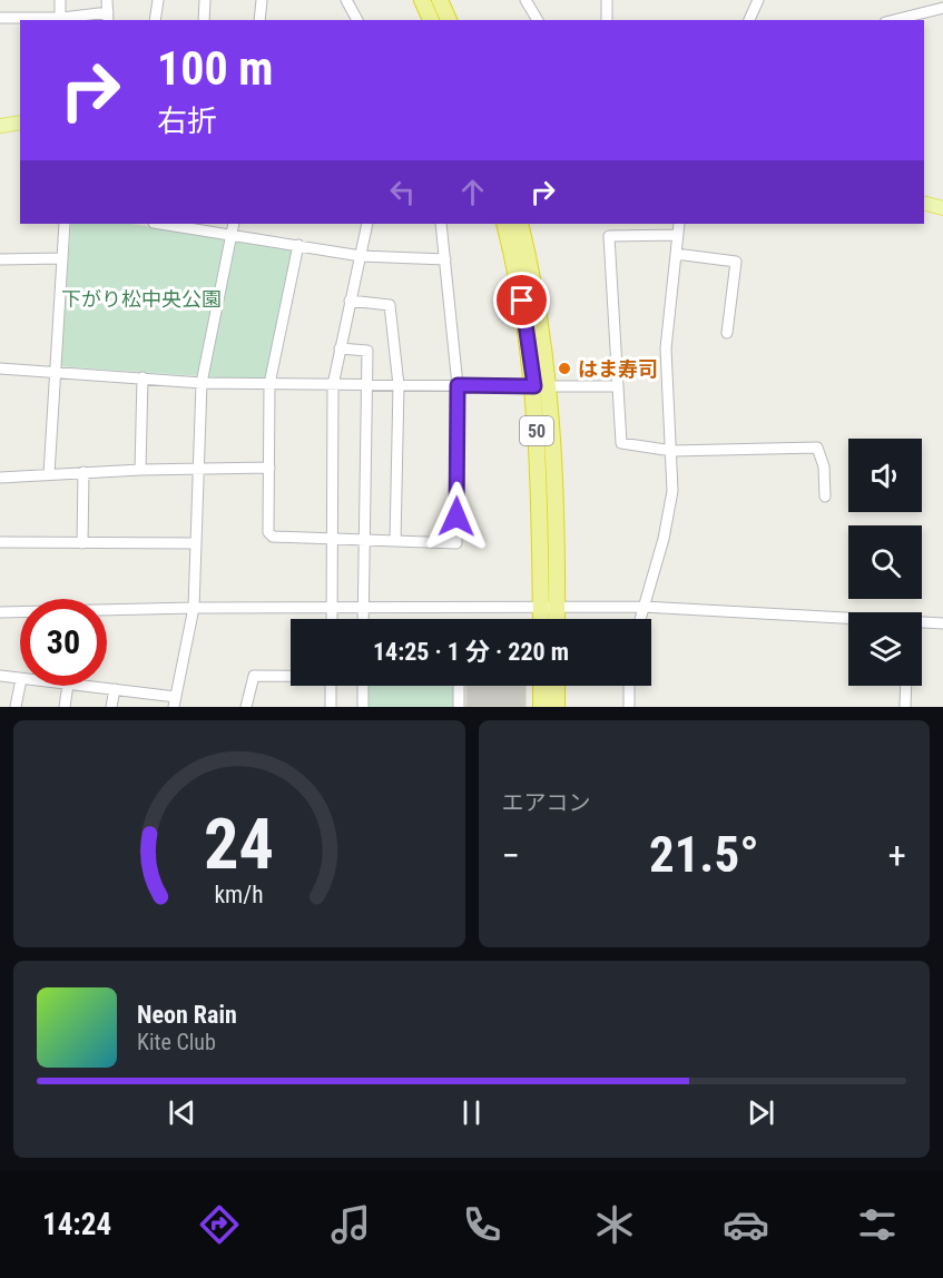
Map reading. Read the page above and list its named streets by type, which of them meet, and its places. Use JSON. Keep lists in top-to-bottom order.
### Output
{
  "streets": {
    "highway": ["50"]
  },
  "parks": ["下がり松中央公園"],
  "places": ["はま寿司"],
  "page": {
    "turn": ["100 m", "右折"],
    "limit": "30",
    "trip": "14:25 · 1 分 · 220 m",
    "tile": "エアコン",
    "heat": ["−", "21.5°", "+"],
    "song": ["Neon Rain", "Kite Club"],
    "tabs": "14:24",
    "gauge": ["24", "km/h"]
  }
}
